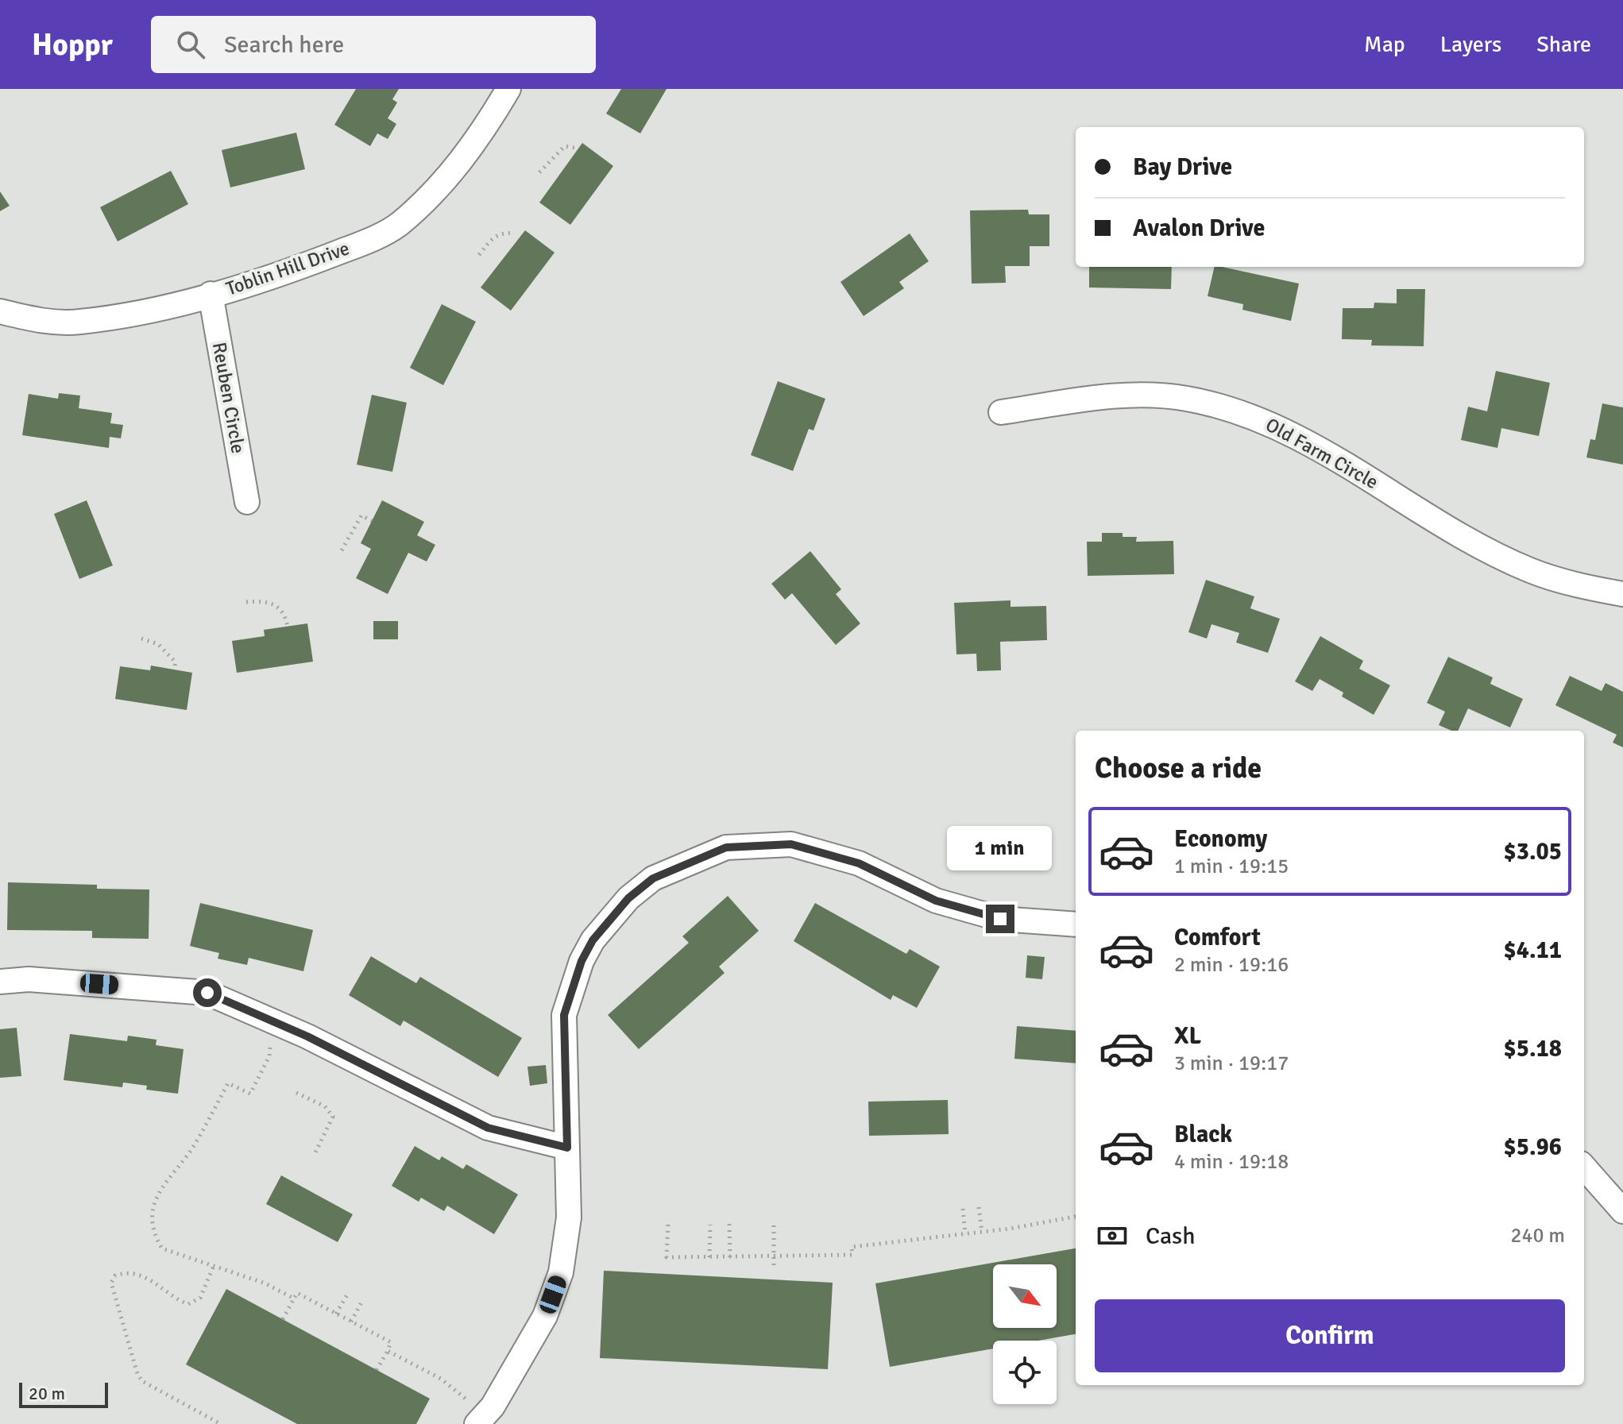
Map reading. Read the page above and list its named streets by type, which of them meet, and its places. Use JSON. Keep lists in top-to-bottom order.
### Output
{
  "streets": {
    "street": ["Toblin Hill Drive", "Reuben Circle", "Old Farm Circle"]
  },
  "crossings": [
    ["Toblin Hill Drive", "Reuben Circle"]
  ],
  "scale_bar": "20 m",
  "north": "bottom right",
  "page": {
    "header": "Hoppr",
    "search": "Search here",
    "nav": ["Map", "Layers", "Share"],
    "banner": ["Bay Drive", "Avalon Drive"],
    "heading": "Choose a ride",
    "list": [
      {
        "name": "Economy",
        "note": "1 min · 19:15",
        "value": "$3.05"
      },
      {
        "name": "Comfort",
        "note": "2 min · 19:16",
        "value": "$4.11"
      },
      {
        "name": "XL",
        "note": "3 min · 19:17",
        "value": "$5.18"
      },
      {
        "name": "Black",
        "note": "4 min · 19:18",
        "value": "$5.96"
      }
    ],
    "bubble": "1 min",
    "pay": ["Cash", "240 m"],
    "buttons": "Confirm",
    "scale": "20 m"
  }
}
